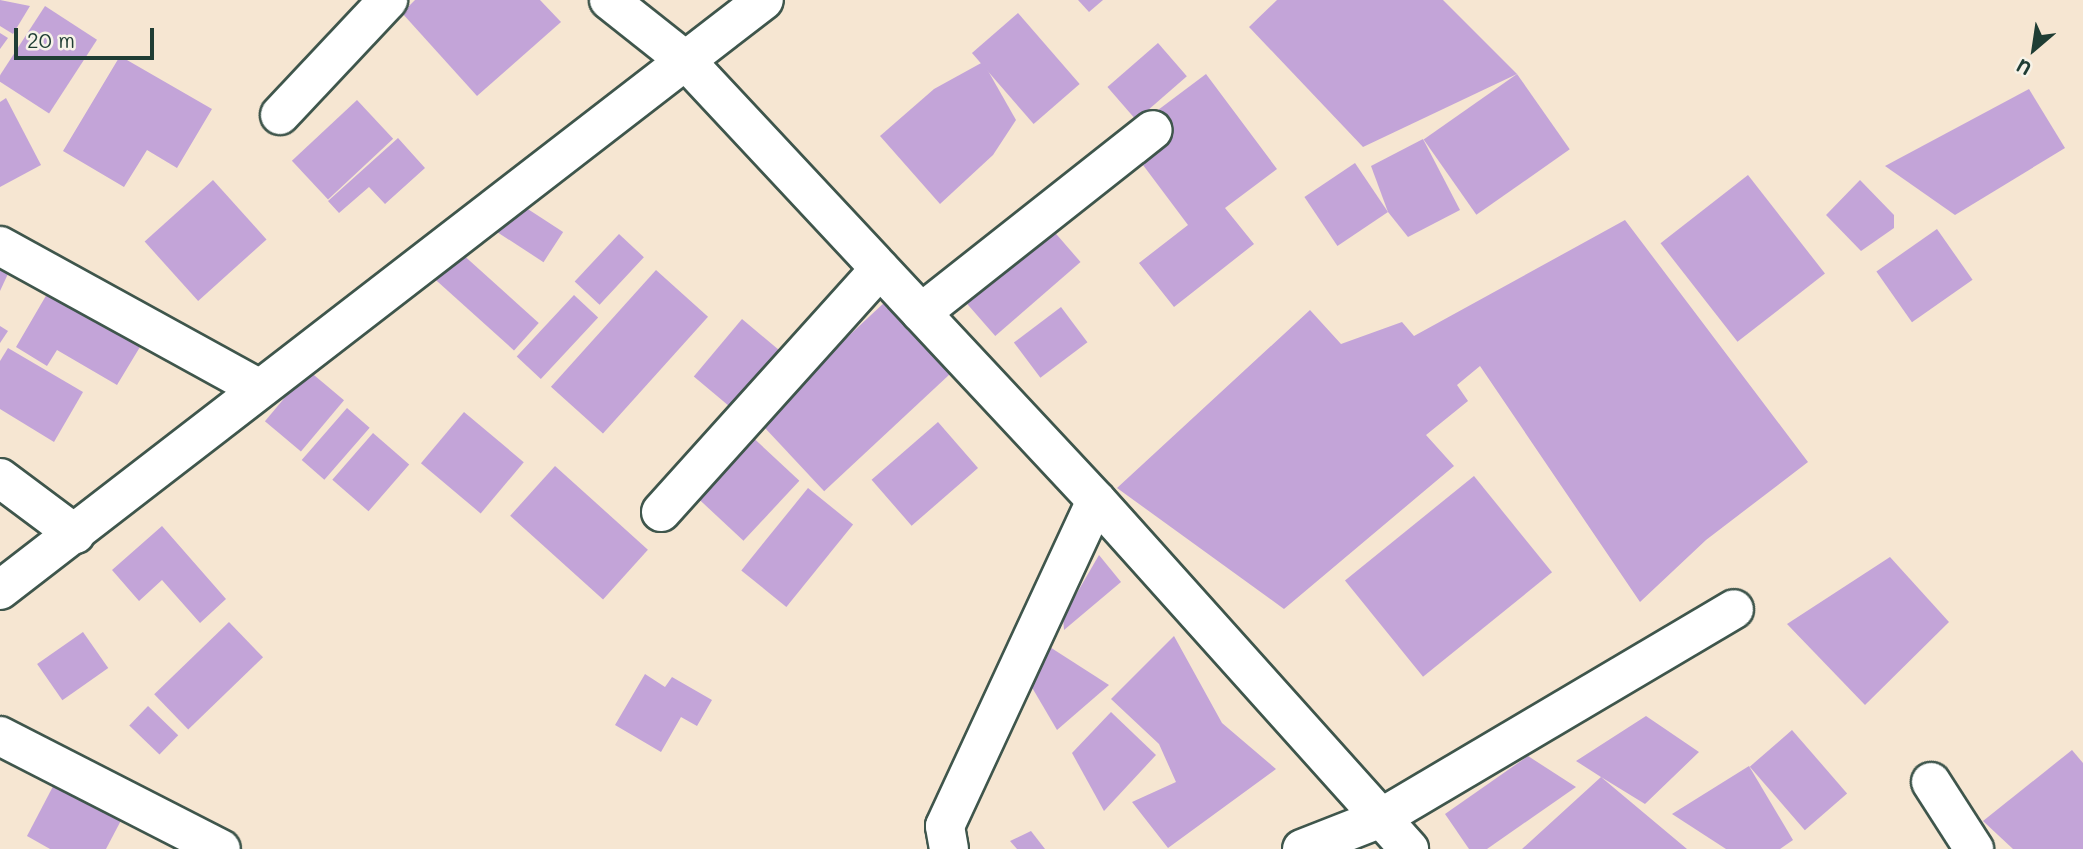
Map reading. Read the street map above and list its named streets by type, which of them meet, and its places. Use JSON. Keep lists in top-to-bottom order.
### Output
{
  "scale_bar": "20 m",
  "north": "bottom left"
}
